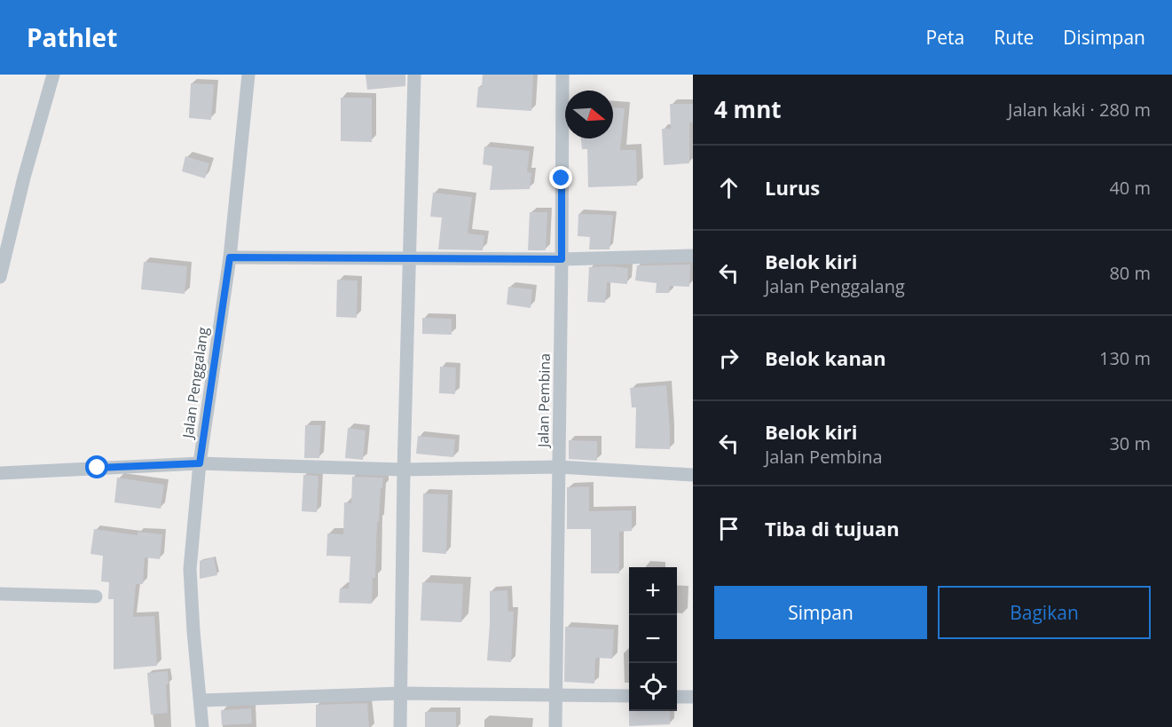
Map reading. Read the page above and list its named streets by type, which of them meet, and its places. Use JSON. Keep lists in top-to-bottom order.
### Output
{
  "streets": {
    "street": ["Jalan Penggalang", "Jalan Pembina"]
  },
  "north": "right",
  "page": {
    "header": "Pathlet",
    "nav": ["Peta", "Rute", "Disimpan"],
    "heading": ["4 mnt", "Jalan kaki · 280 m"],
    "list": [
      ["Lurus", "40 m"],
      ["Belok kiri", "Jalan Penggalang", "80 m"],
      ["Belok kanan", "130 m"],
      ["Belok kiri", "Jalan Pembina", "30 m"],
      "Tiba di tujuan"
    ],
    "map_buttons": ["+", "−"],
    "buttons": ["Simpan", "Bagikan"]
  }
}
